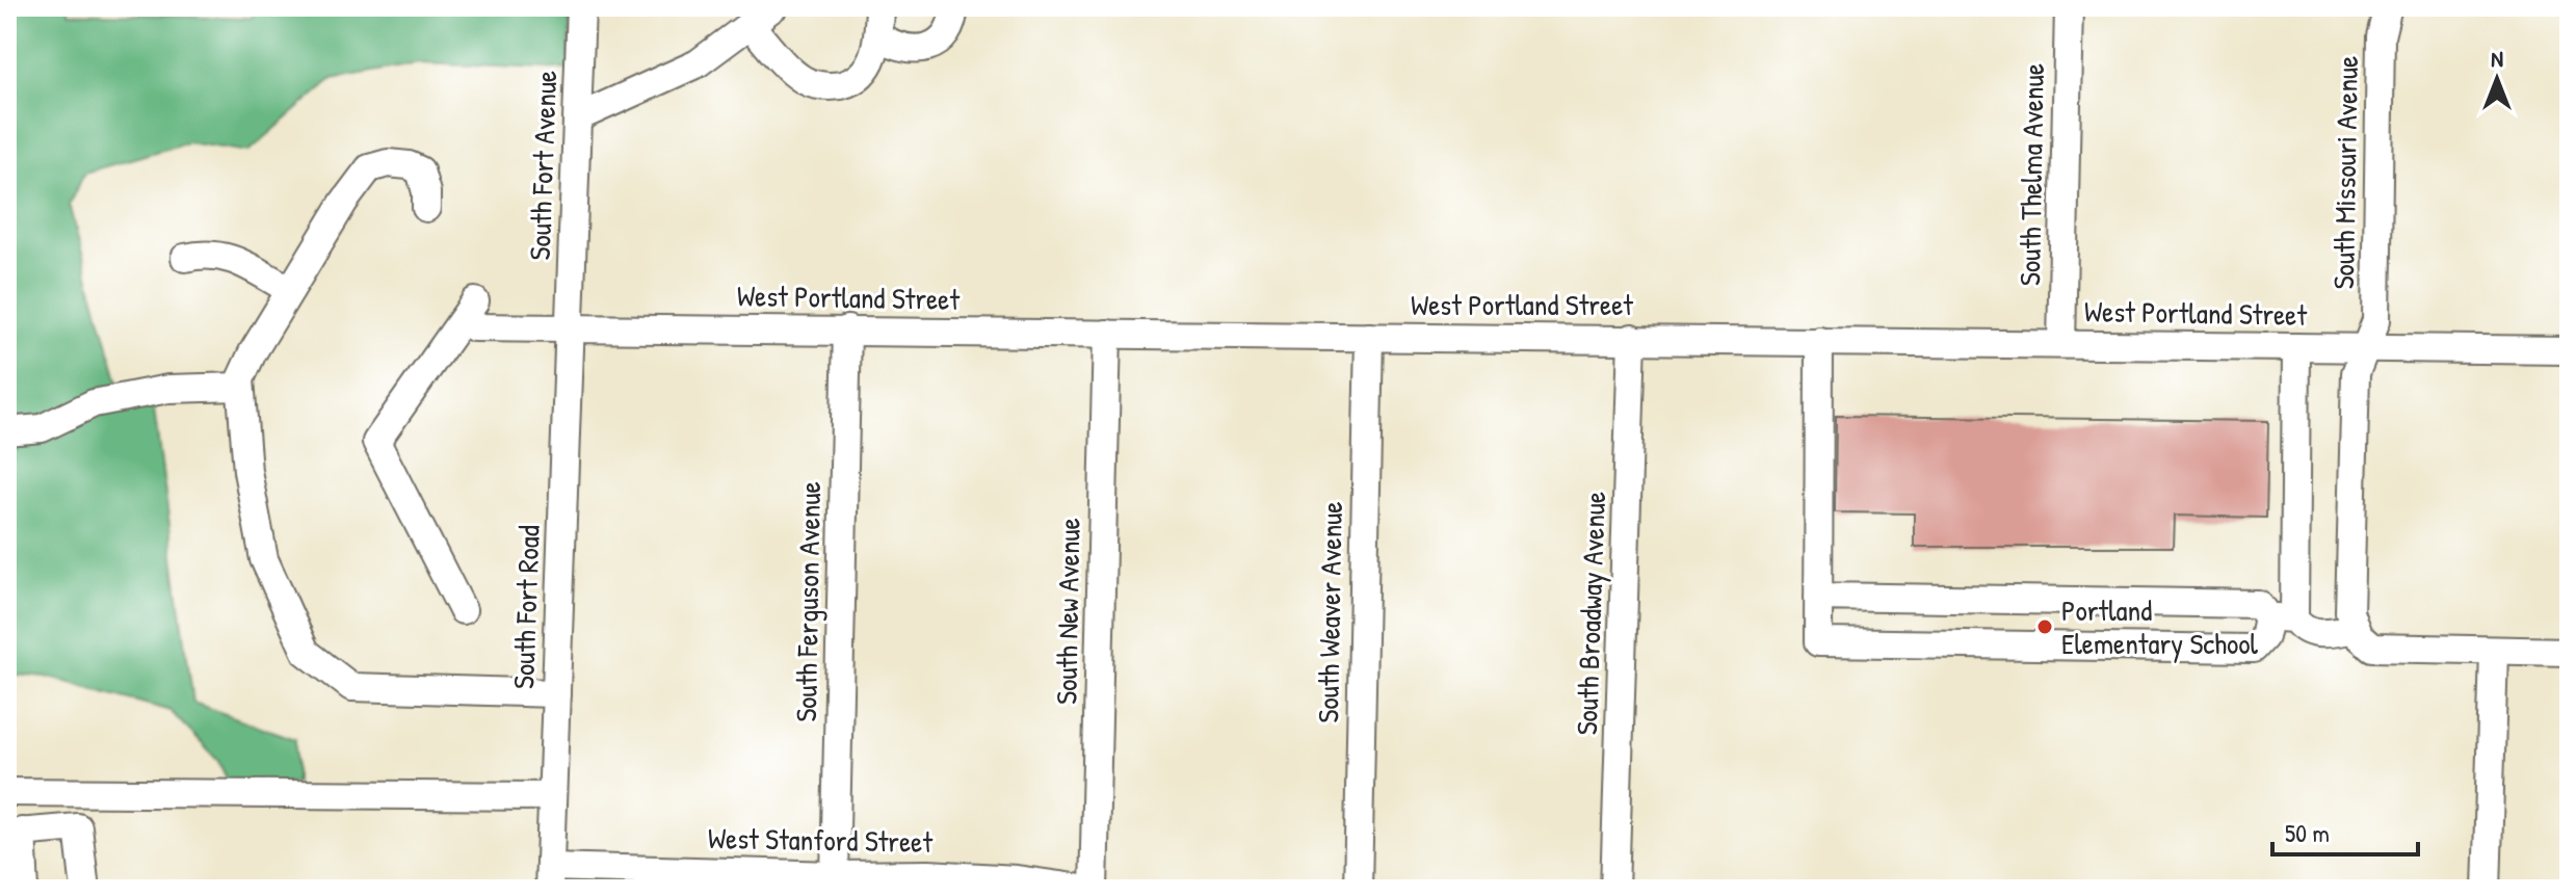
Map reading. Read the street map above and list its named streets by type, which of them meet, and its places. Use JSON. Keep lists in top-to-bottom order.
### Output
{
  "streets": {
    "street": [
      "South Fort Avenue",
      "South Missouri Avenue",
      "South Thelma Avenue",
      "West Portland Street",
      "South Ferguson Avenue",
      "South Fort Road",
      "South New Avenue",
      "South Weaver Avenue",
      "South Broadway Avenue",
      "West Stanford Street"
    ]
  },
  "crossings": [
    ["South Fort Avenue", "West Portland Street"],
    ["South Fort Avenue", "South Fort Road"],
    ["South Missouri Avenue", "West Portland Street"],
    ["South Thelma Avenue", "West Portland Street"],
    ["West Portland Street", "South Ferguson Avenue"],
    ["West Portland Street", "South Fort Road"],
    ["West Portland Street", "South New Avenue"],
    ["West Portland Street", "South Weaver Avenue"],
    ["West Portland Street", "South Broadway Avenue"],
    ["South Ferguson Avenue", "West Stanford Street"],
    ["South Fort Road", "West Stanford Street"],
    ["South New Avenue", "West Stanford Street"]
  ],
  "places": ["Portland Elementary School"],
  "scale_bar": "50 m",
  "north": "top"
}
